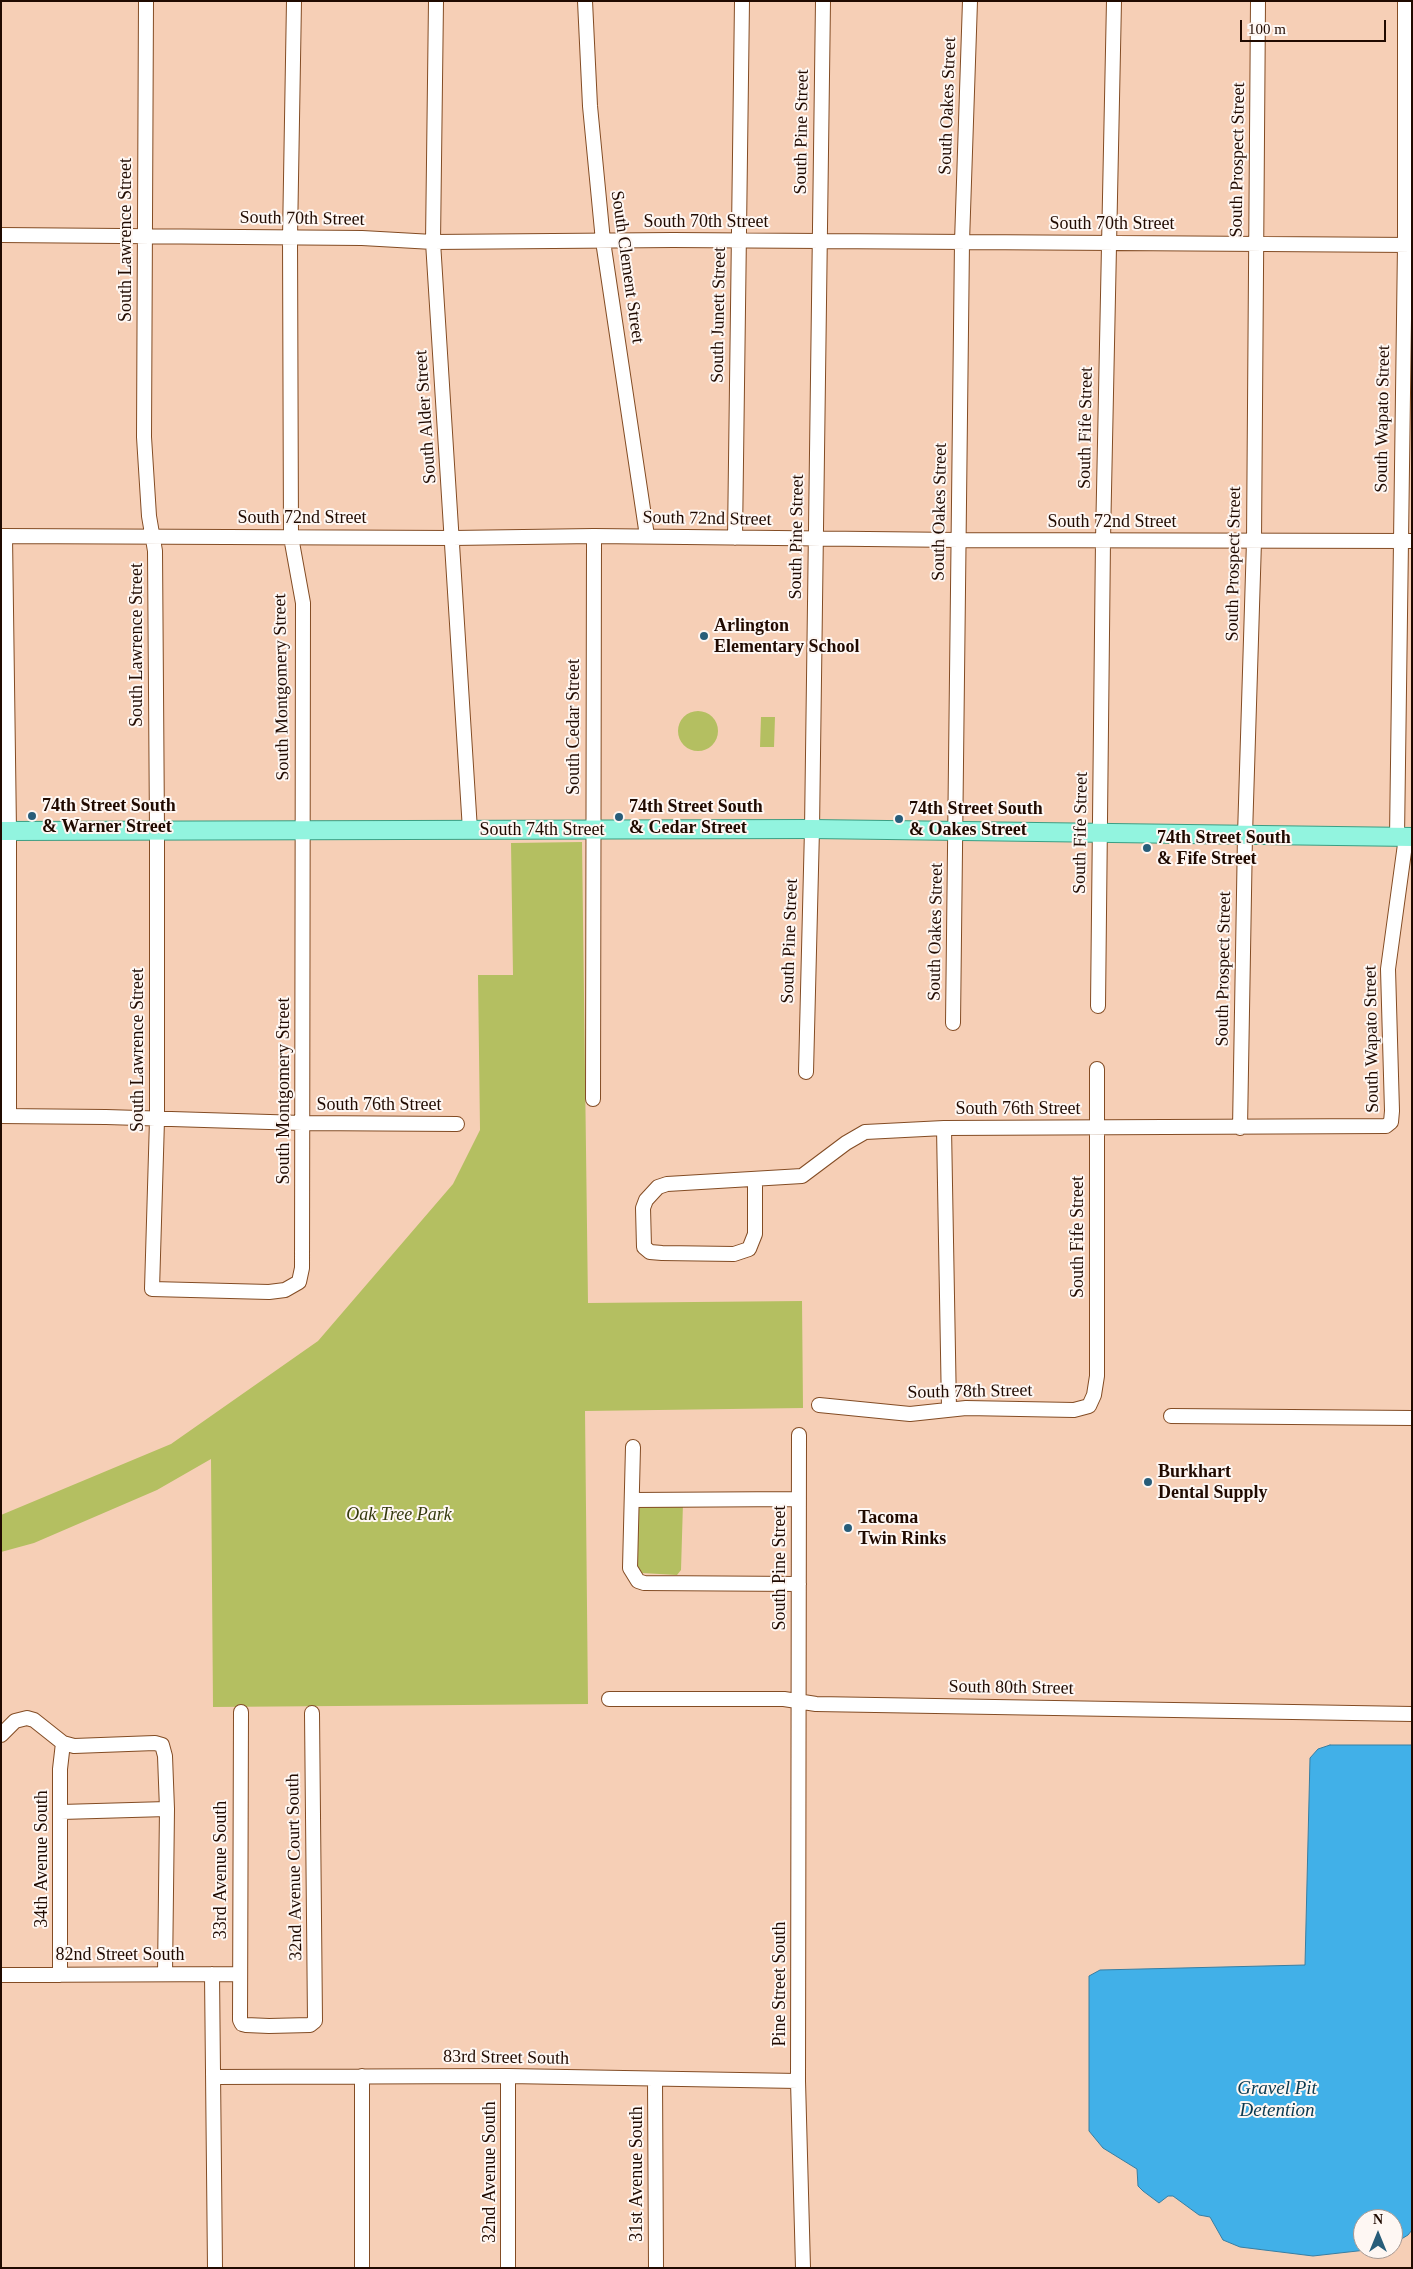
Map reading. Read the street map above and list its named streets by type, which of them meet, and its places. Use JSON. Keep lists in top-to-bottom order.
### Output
{
  "streets": {
    "main road": ["South 74th Street"],
    "street": [
      "South Oakes Street",
      "South Pine Street",
      "South Prospect Street",
      "South 70th Street",
      "South Lawrence Street",
      "South Clement Street",
      "South Junett Street",
      "South Alder Street",
      "South Wapato Street",
      "South Fife Street",
      "South 72nd Street",
      "South Montgomery Street",
      "South Cedar Street",
      "South 76th Street",
      "South 78th Street",
      "South 80th Street",
      "34th Avenue South",
      "32nd Avenue Court South",
      "33rd Avenue South",
      "82nd Street South",
      "Pine Street South",
      "83rd Street South",
      "32nd Avenue South",
      "31st Avenue South"
    ]
  },
  "crossings": [
    ["South Oakes Street", "South 70th Street"],
    ["South Oakes Street", "South 72nd Street"],
    ["South Oakes Street", "South 74th Street"],
    ["South Pine Street", "South 70th Street"],
    ["South Pine Street", "South 72nd Street"],
    ["South Pine Street", "South 74th Street"],
    ["South Pine Street", "South 80th Street"],
    ["South Pine Street", "Pine Street South"],
    ["South Prospect Street", "South 70th Street"],
    ["South Prospect Street", "South 72nd Street"],
    ["South Prospect Street", "South 74th Street"],
    ["South Prospect Street", "South 76th Street"],
    ["South 70th Street", "South Lawrence Street"],
    ["South 70th Street", "South Clement Street"],
    ["South 70th Street", "South Junett Street"],
    ["South 70th Street", "South Alder Street"],
    ["South 70th Street", "South Wapato Street"],
    ["South 70th Street", "South Fife Street"],
    ["South 70th Street", "South Montgomery Street"],
    ["South Lawrence Street", "South 72nd Street"],
    ["South Lawrence Street", "South Montgomery Street"],
    ["South Lawrence Street", "South 74th Street"],
    ["South Lawrence Street", "South 76th Street"],
    ["South Clement Street", "South 72nd Street"],
    ["South Junett Street", "South 72nd Street"],
    ["South Alder Street", "South 72nd Street"],
    ["South Alder Street", "South 74th Street"],
    ["South Wapato Street", "South 72nd Street"],
    ["South Wapato Street", "South 74th Street"],
    ["South Wapato Street", "South 76th Street"],
    ["South Fife Street", "South 72nd Street"],
    ["South Fife Street", "South 74th Street"],
    ["South Fife Street", "South 76th Street"],
    ["South Fife Street", "South 78th Street"],
    ["South 72nd Street", "South Montgomery Street"],
    ["South 72nd Street", "South Cedar Street"],
    ["South Montgomery Street", "South 74th Street"],
    ["South Montgomery Street", "South 76th Street"],
    ["South Cedar Street", "South 74th Street"],
    ["South 80th Street", "Pine Street South"],
    ["34th Avenue South", "82nd Street South"],
    ["32nd Avenue Court South", "33rd Avenue South"],
    ["33rd Avenue South", "82nd Street South"],
    ["Pine Street South", "83rd Street South"],
    ["83rd Street South", "32nd Avenue South"],
    ["83rd Street South", "31st Avenue South"]
  ],
  "water": ["Gravel Pit Detention"],
  "parks": ["Oak Tree Park"],
  "places": [
    "Arlington Elementary School",
    "74th Street South & Warner Street",
    "74th Street South & Cedar Street",
    "74th Street South & Oakes Street",
    "74th Street South & Fife Street",
    "Burkhart Dental Supply",
    "Tacoma Twin Rinks"
  ],
  "scale_bar": "100 m",
  "north": "top"
}
